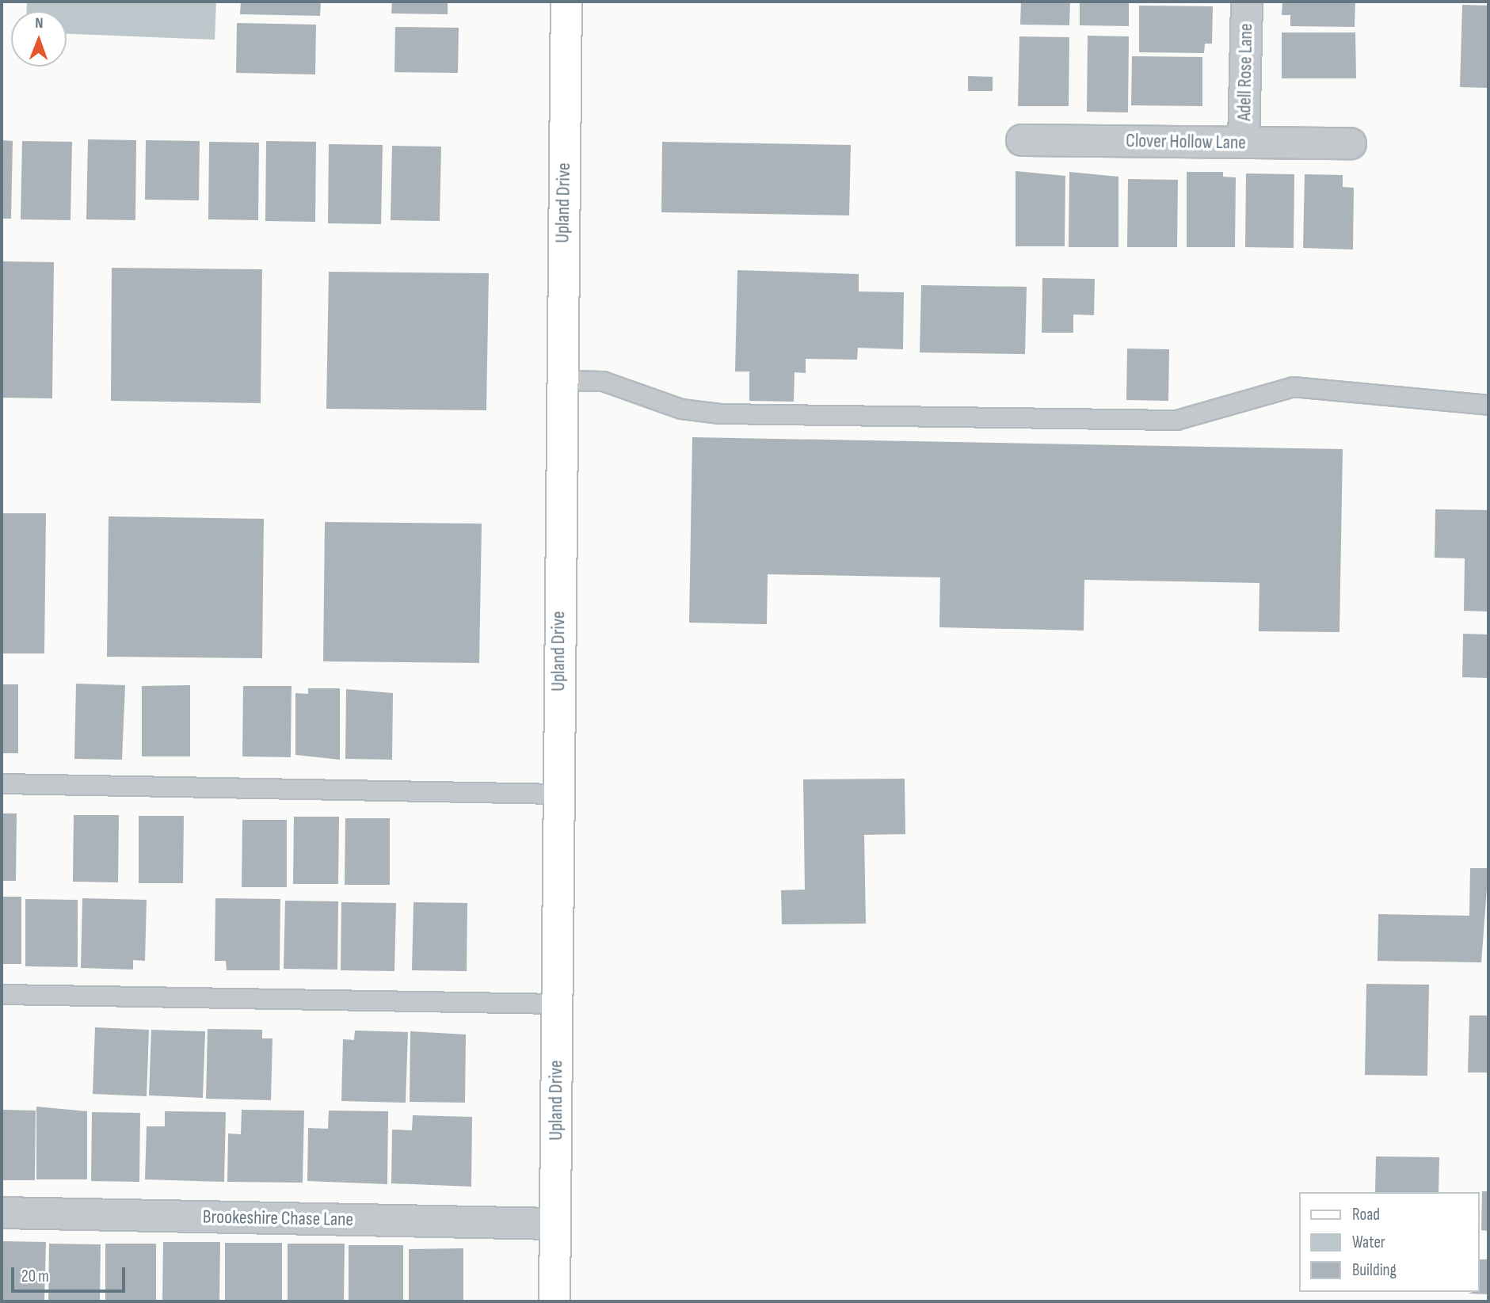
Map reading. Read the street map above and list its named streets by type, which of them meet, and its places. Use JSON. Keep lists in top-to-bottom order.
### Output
{
  "streets": {
    "street": [
      "Adell Rose Lane",
      "Clover Hollow Lane",
      "Upland Drive",
      "Brookeshire Chase Lane"
    ]
  },
  "crossings": [
    ["Adell Rose Lane", "Clover Hollow Lane"],
    ["Upland Drive", "Brookeshire Chase Lane"]
  ],
  "legend": ["Road", "Water", "Building"],
  "scale_bar": "20 m",
  "north": "top"
}
